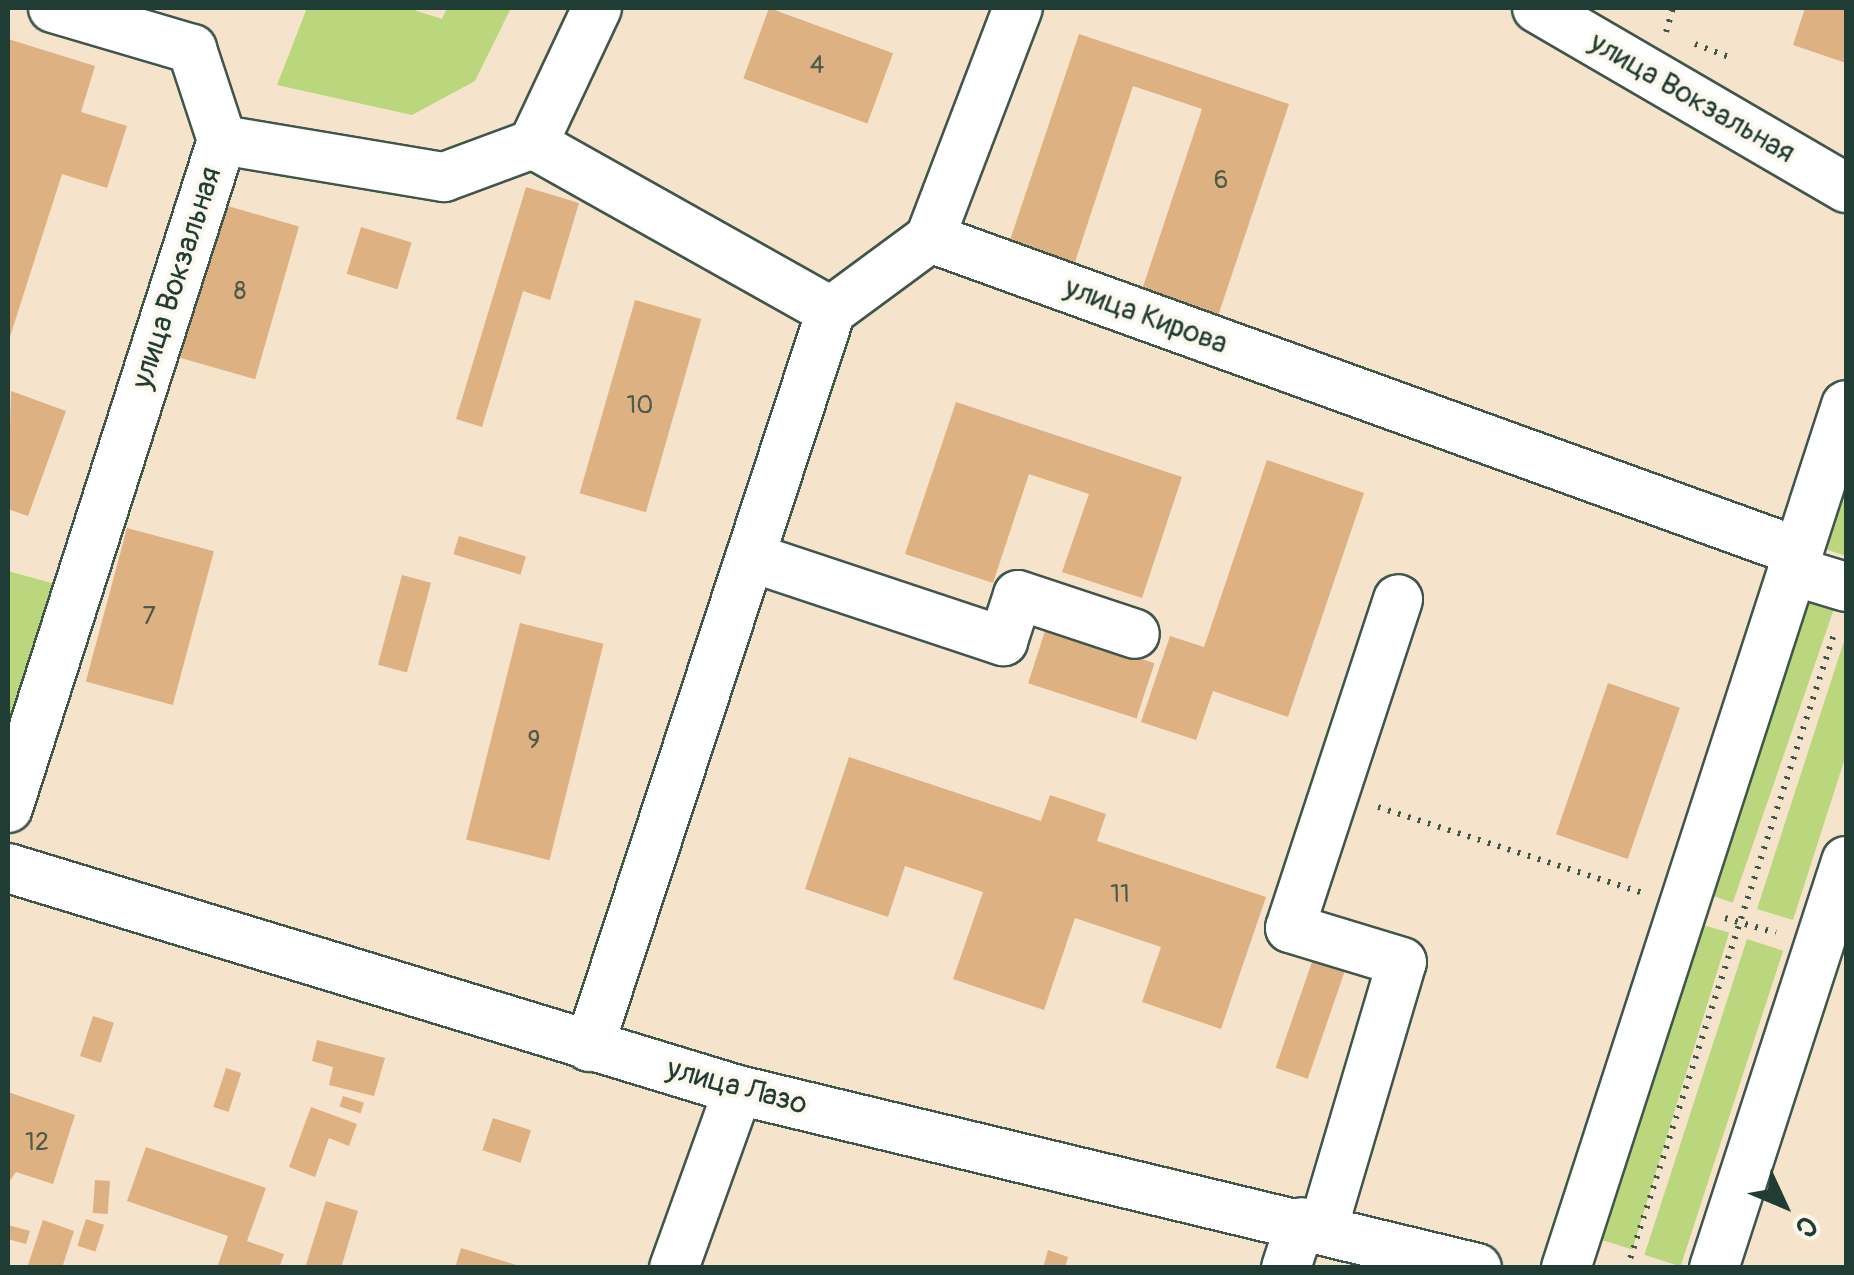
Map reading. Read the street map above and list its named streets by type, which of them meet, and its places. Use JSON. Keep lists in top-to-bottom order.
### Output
{
  "streets": {
    "street": ["улица Вокзальная", "улица Кирова", "улица Лазо"]
  },
  "house_numbers": [
    "4",
    "6",
    "8",
    "10",
    "7",
    "9",
    "11",
    "12"
  ],
  "north": "bottom right"
}
